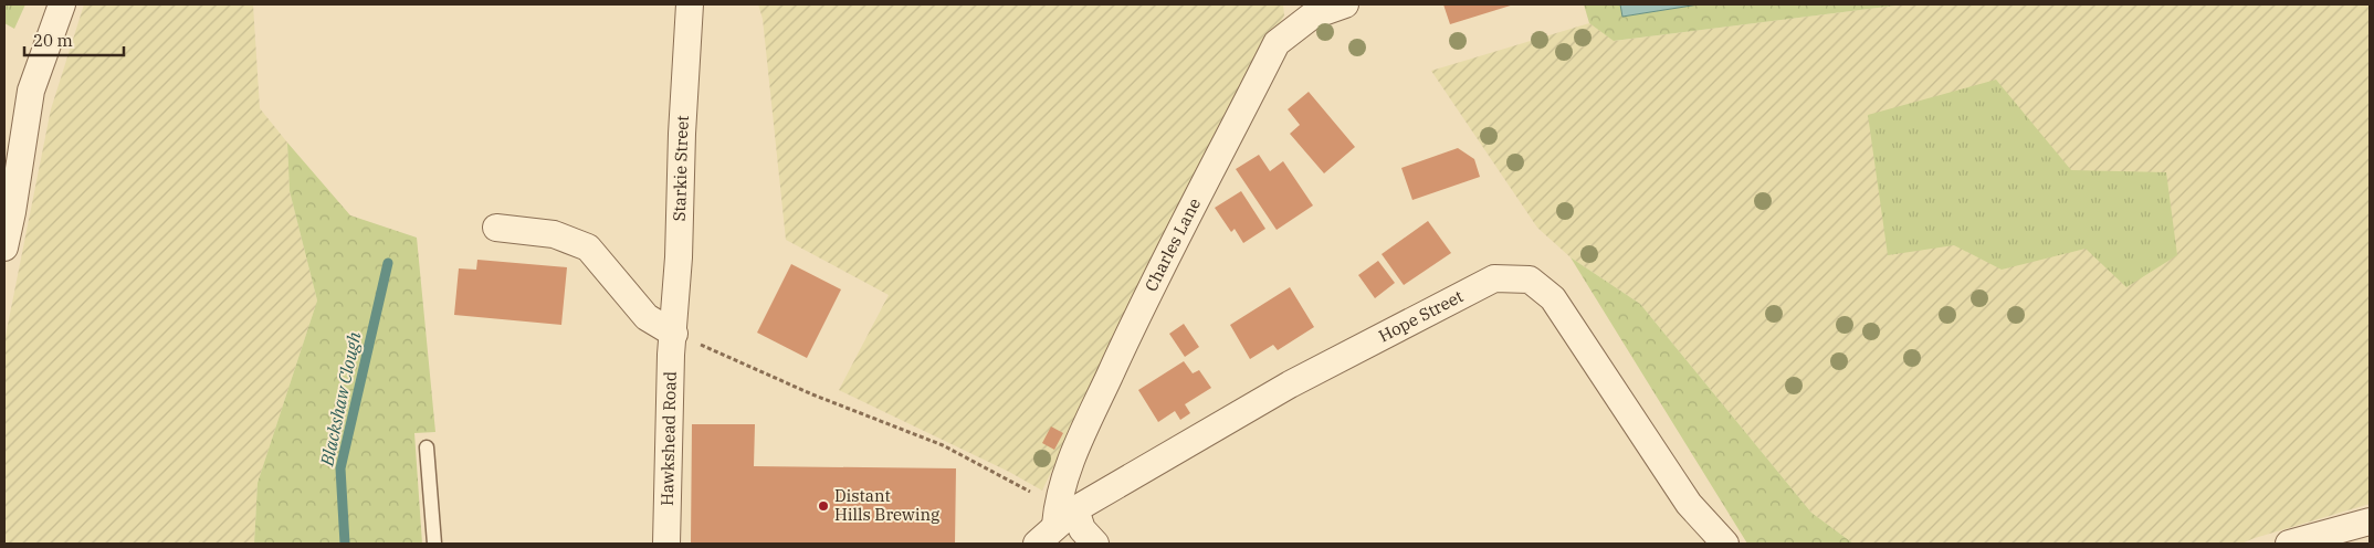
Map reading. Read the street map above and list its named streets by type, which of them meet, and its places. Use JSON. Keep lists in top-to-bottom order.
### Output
{
  "streets": {
    "street": [
      "Starkie Street",
      "Charles Lane",
      "Hope Street",
      "Hawkshead Road"
    ]
  },
  "crossings": [
    ["Starkie Street", "Hawkshead Road"],
    ["Charles Lane", "Hope Street"]
  ],
  "water": ["Blackshaw Clough"],
  "places": ["Distant Hills Brewing"],
  "scale_bar": "20 m"
}
